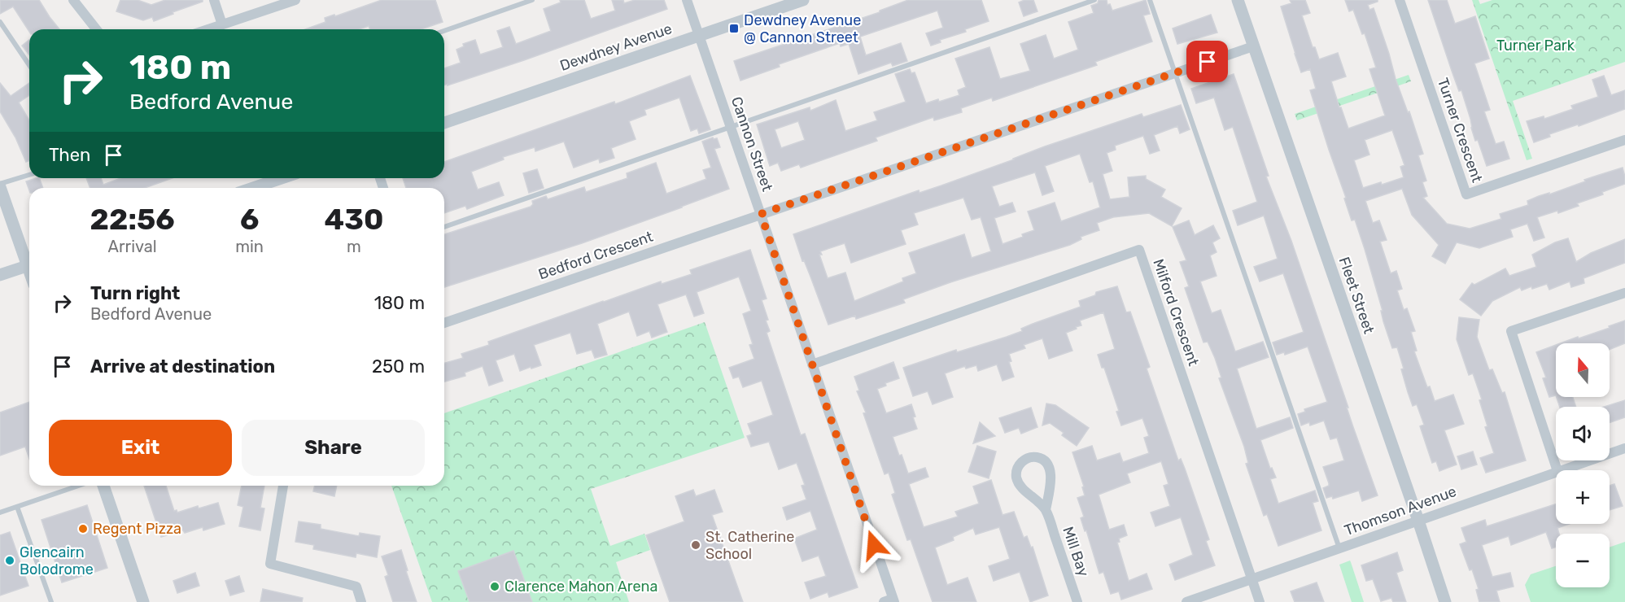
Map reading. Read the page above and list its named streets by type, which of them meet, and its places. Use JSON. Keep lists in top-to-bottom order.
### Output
{
  "streets": {
    "street": [
      "Dewdney Avenue",
      "Turner Crescent",
      "Cannon Street",
      "Bedford Crescent",
      "Fleet Street",
      "Milford Crescent",
      "Thomson Avenue",
      "Mill Bay"
    ]
  },
  "crossings": [
    ["Dewdney Avenue", "Cannon Street"],
    ["Cannon Street", "Bedford Crescent"],
    ["Cannon Street", "Milford Crescent"],
    ["Bedford Crescent", "Fleet Street"],
    ["Fleet Street", "Thomson Avenue"],
    ["Milford Crescent", "Thomson Avenue"]
  ],
  "parks": ["Turner Park"],
  "places": {
    "transit": ["Dewdney Avenue @ Cannon Street"],
    "other": [
      "Regent Pizza",
      "St. Catherine School",
      "Glencairn Bolodrome",
      "Clarence Mahon Arena"
    ]
  },
  "north": "top",
  "page": {
    "turn": ["180 m", "Bedford Avenue"],
    "then": "Then",
    "eta": [
      "22:56",
      "Arrival",
      "6",
      "min",
      "430",
      "m"
    ],
    "list": [
      {
        "name": "Turn right",
        "note": "Bedford Avenue",
        "value": "180 m"
      },
      {
        "name": "Arrive at destination",
        "value": "250 m"
      }
    ],
    "map_buttons": ["+", "−"],
    "buttons": ["Exit", "Share"]
  }
}
